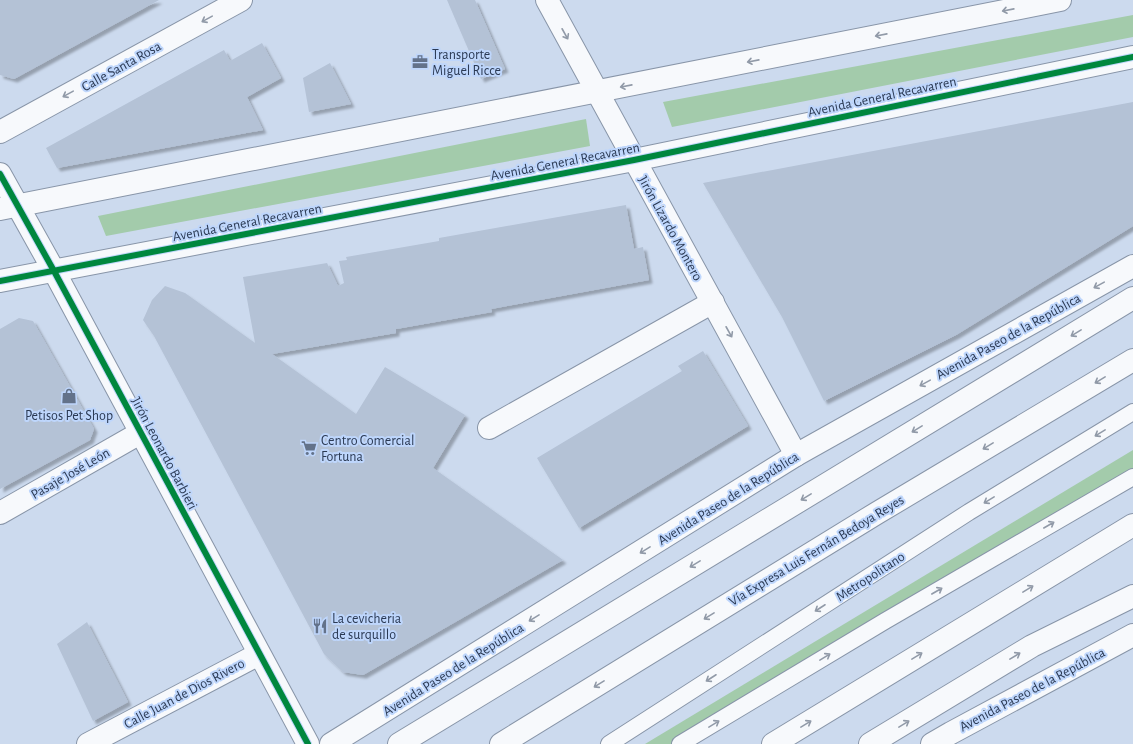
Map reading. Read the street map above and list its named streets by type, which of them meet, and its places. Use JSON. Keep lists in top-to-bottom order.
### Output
{
  "streets": {
    "main road": [
      "Calle Santa Rosa",
      "Avenida General Recavarren",
      "Jirón Lizardo Montero",
      "Avenida Paseo de la República",
      "Jirón Leonardo Barbieri",
      "Pasaje José León",
      "Vía Expresa Luis Fernán Bedoya Reyes",
      "Calle Juan de Dios Rivero"
    ],
    "lane": ["Metropolitano"]
  },
  "crossings": [
    ["Avenida General Recavarren", "Jirón Lizardo Montero"],
    ["Avenida General Recavarren", "Jirón Leonardo Barbieri"],
    ["Jirón Lizardo Montero", "Avenida Paseo de la República"],
    ["Jirón Leonardo Barbieri", "Pasaje José León"],
    ["Jirón Leonardo Barbieri", "Calle Juan de Dios Rivero"]
  ],
  "one_way": ["Jirón Lizardo Montero"],
  "places": {
    "office": ["Transporte Miguel Ricce"],
    "shop": ["Petisos Pet Shop"],
    "supermarket": ["Centro Comercial Fortuna"],
    "restaurant": ["La cevicheria de surquillo"]
  }
}
